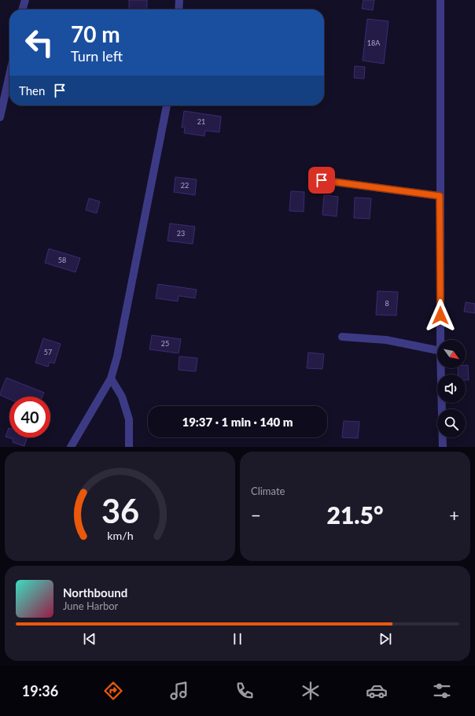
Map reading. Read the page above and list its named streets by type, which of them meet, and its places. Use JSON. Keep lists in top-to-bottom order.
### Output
{
  "house_numbers": [
    "18А",
    "21",
    "22",
    "23",
    "58",
    "8",
    "25",
    "57"
  ],
  "north": "bottom right",
  "page": {
    "turn": ["70 m", "Turn left"],
    "then": "Then",
    "limit": "40",
    "trip": "19:37 · 1 min · 140 m",
    "tile": "Climate",
    "heat": ["−", "21.5°", "+"],
    "song": ["Northbound", "June Harbor"],
    "tabs": "19:36",
    "gauge": ["36", "km/h"]
  }
}
